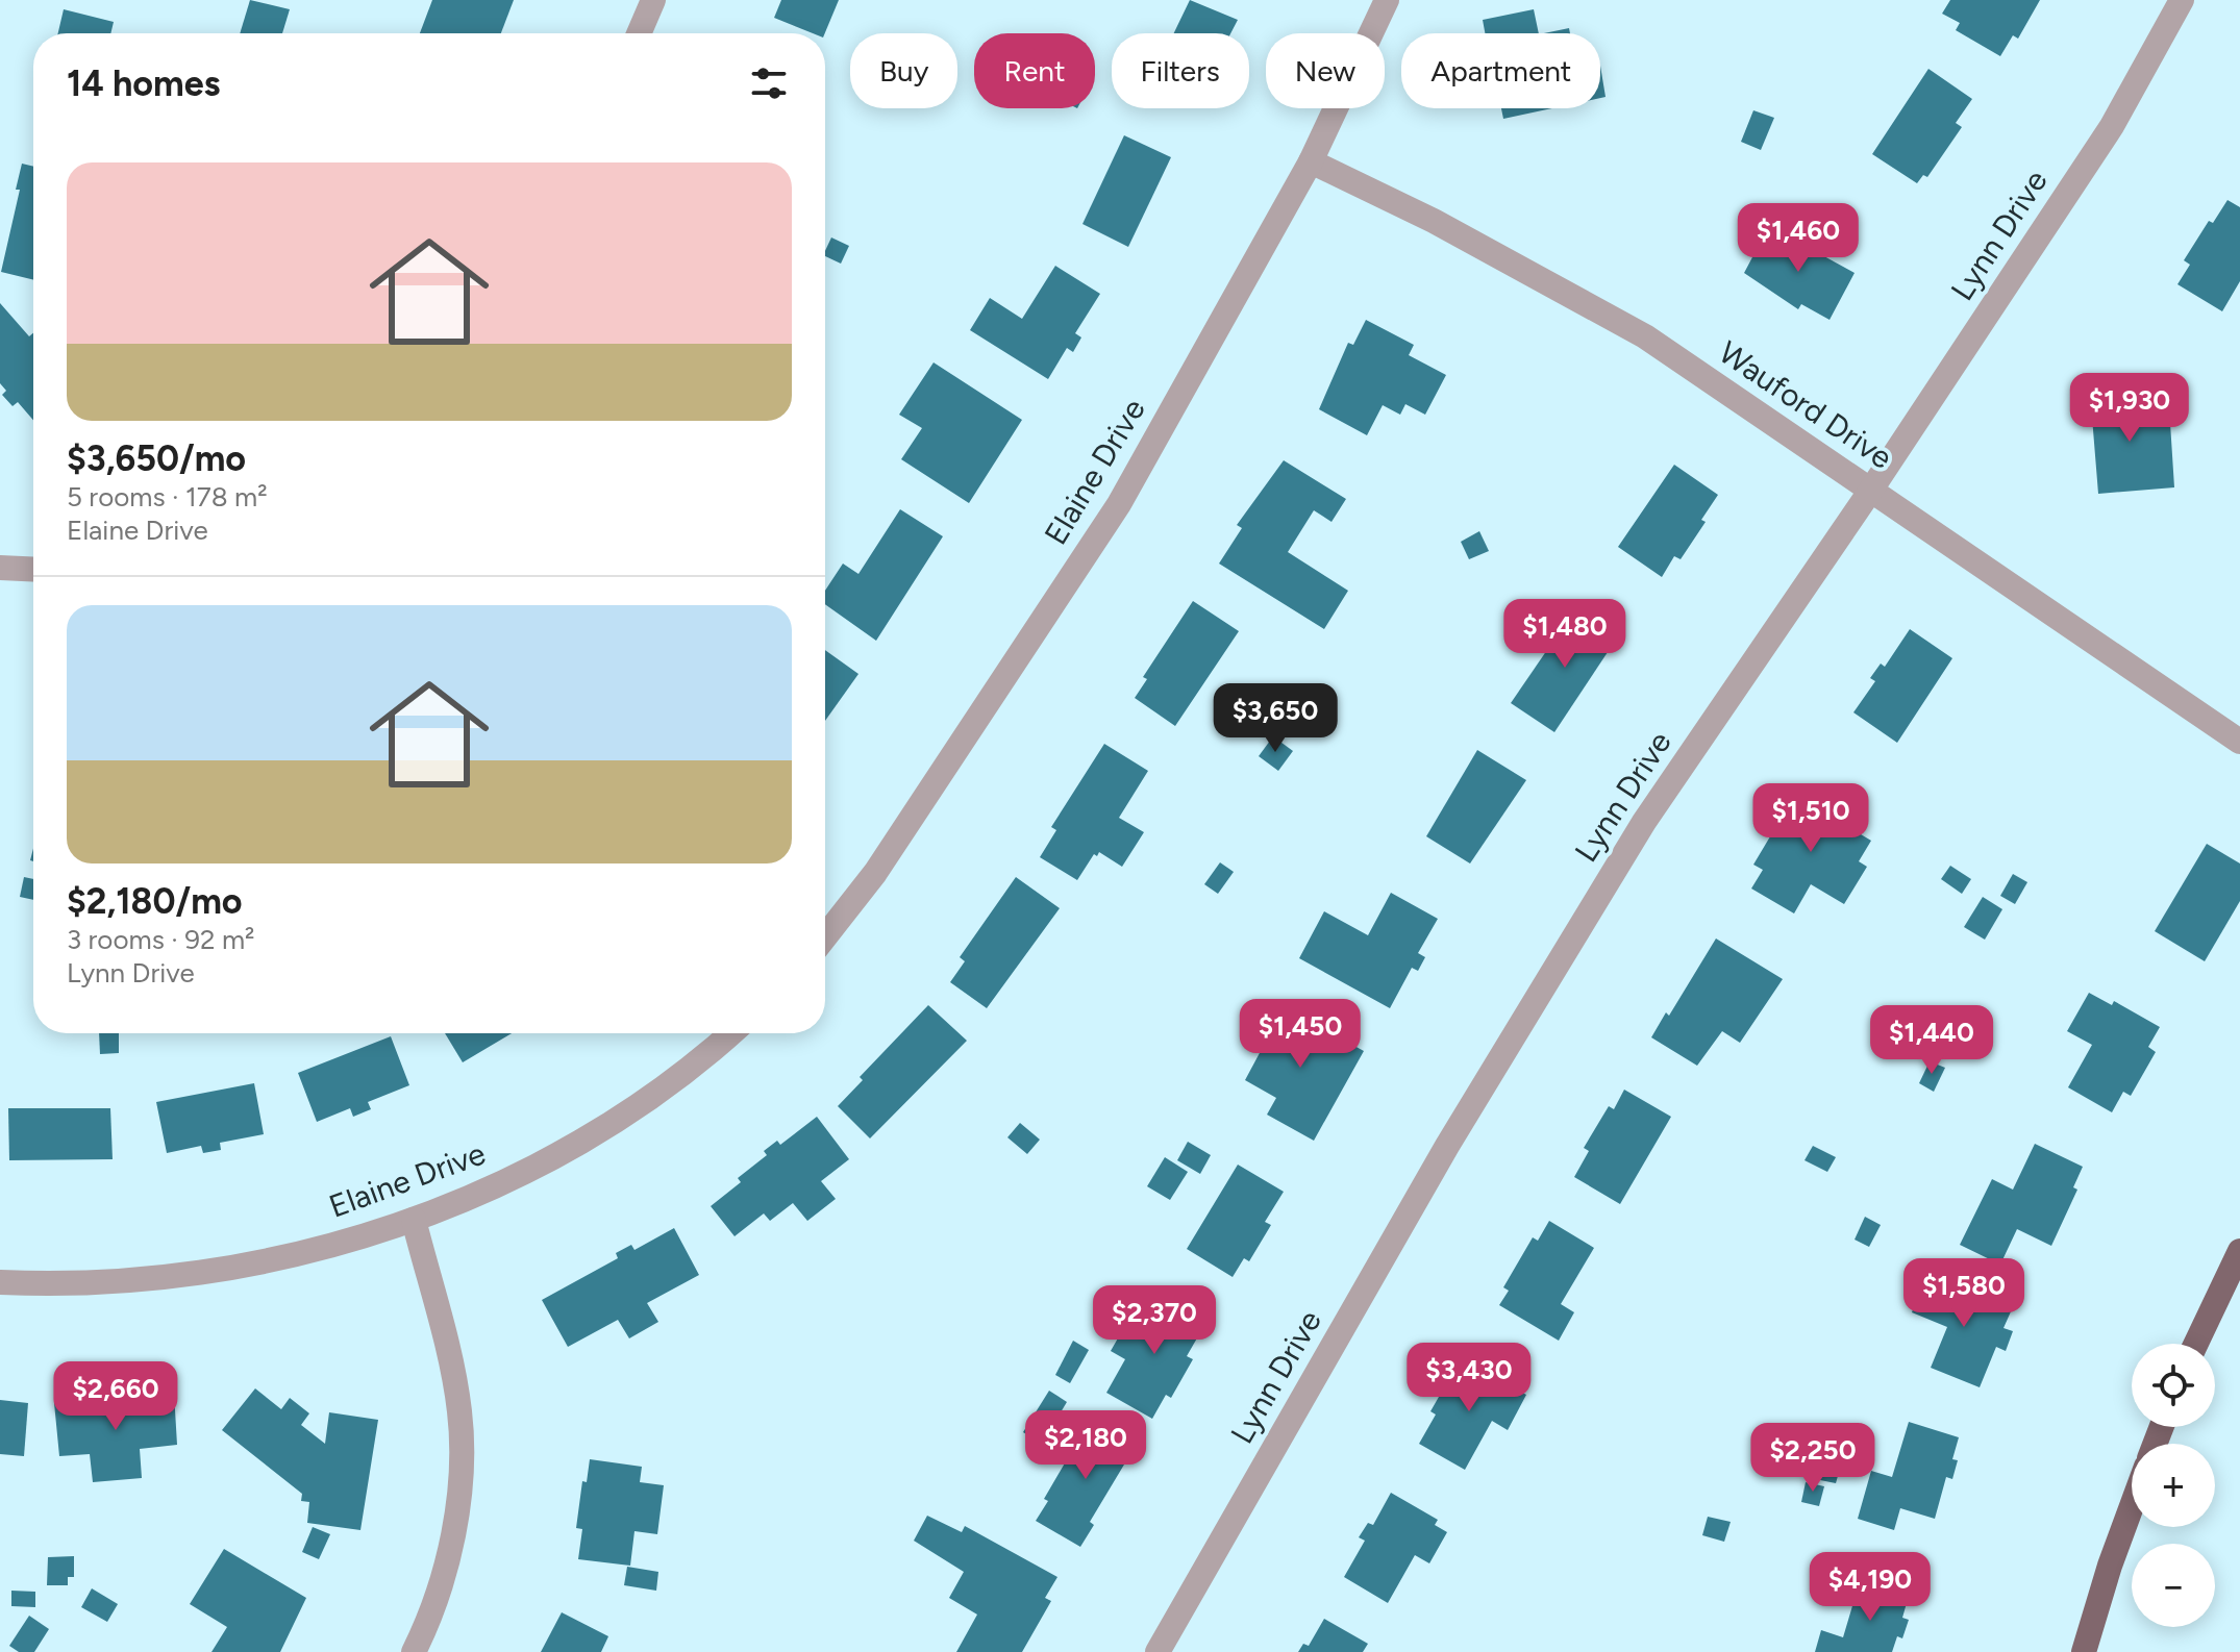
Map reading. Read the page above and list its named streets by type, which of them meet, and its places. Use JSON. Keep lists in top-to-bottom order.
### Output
{
  "streets": {
    "street": ["Lynn Drive", "Wauford Drive", "Elaine Drive"]
  },
  "crossings": [
    ["Lynn Drive", "Wauford Drive"],
    ["Wauford Drive", "Elaine Drive"]
  ],
  "page": {
    "chip": [
      "Buy",
      "Rent",
      "Filters",
      "New",
      "Apartment"
    ],
    "heading": "14 homes",
    "list": [
      {
        "name": "$3,650/mo",
        "note": "5 rooms · 178 m² · Elaine Drive"
      },
      {
        "name": "$2,180/mo",
        "note": "3 rooms · 92 m² · Lynn Drive"
      }
    ],
    "price": [
      "$1,460",
      "$1,930",
      "$1,480",
      "$3,650",
      "$1,510",
      "$1,450",
      "$1,440",
      "$1,580",
      "$2,370",
      "$3,430",
      "$2,660",
      "$2,180",
      "$2,250",
      "$4,190"
    ],
    "map_buttons": ["+", "−"]
  }
}
